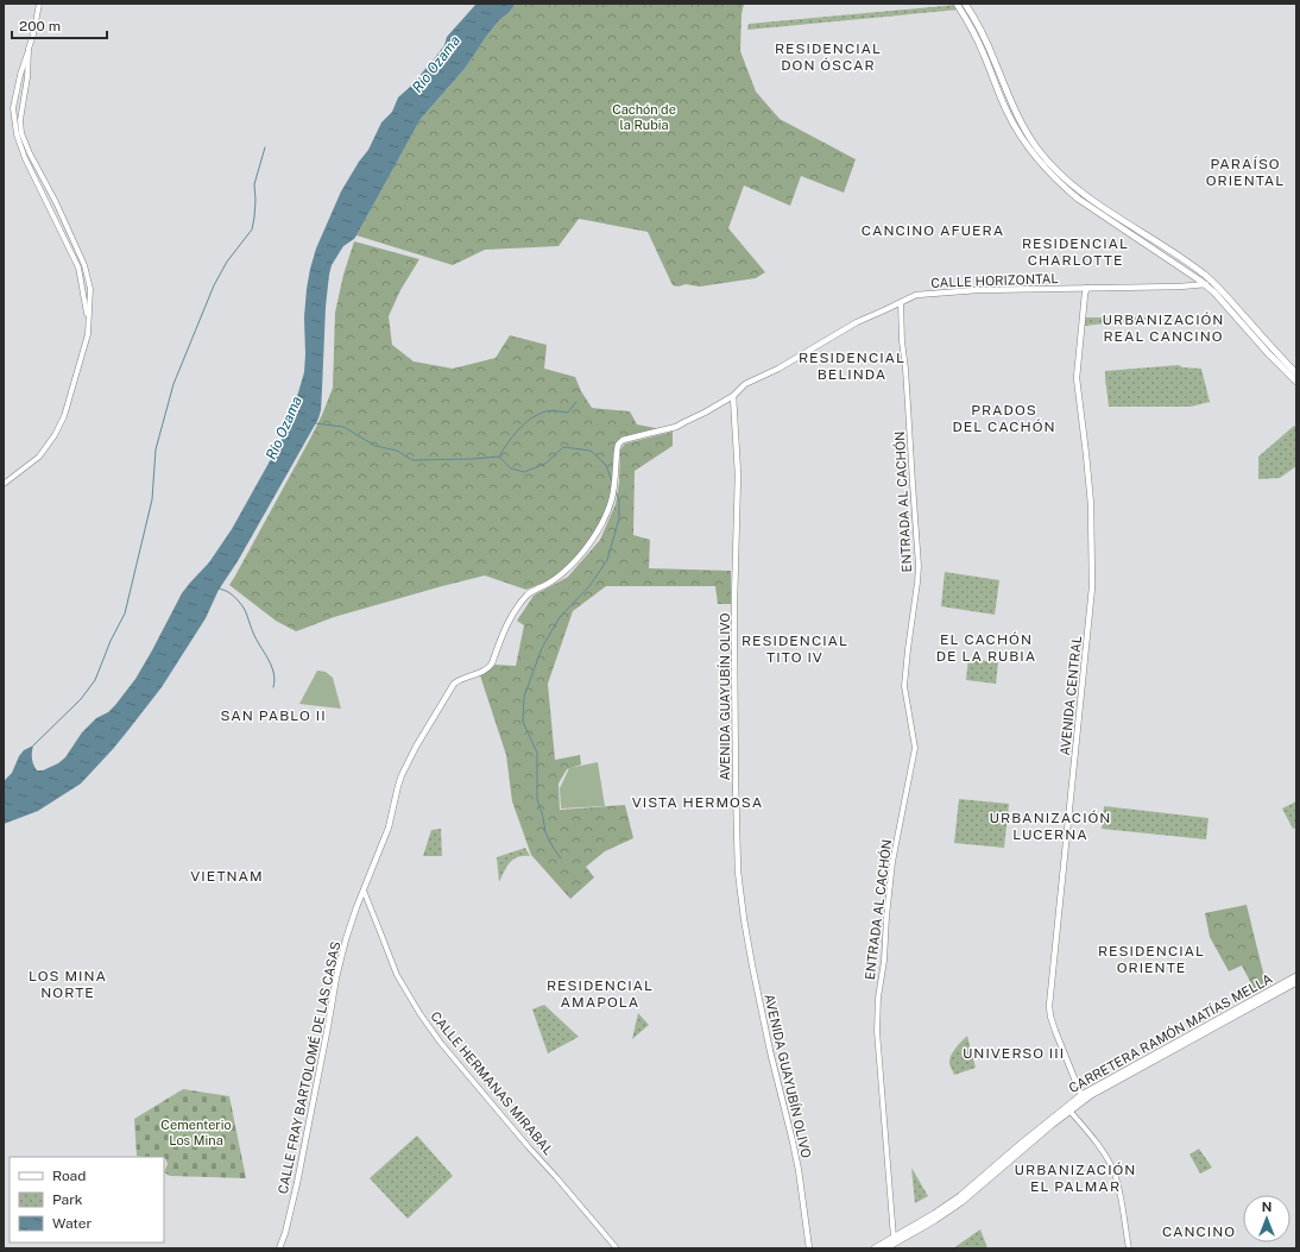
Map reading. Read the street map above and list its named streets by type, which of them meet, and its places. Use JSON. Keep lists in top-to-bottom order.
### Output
{
  "streets": {
    "main road": [
      "CALLE HORIZONTAL",
      "AVENIDA CENTRAL",
      "AVENIDA GUAYUBÍN OLIVO",
      "CARRETERA RAMÓN MATÍAS MELLA",
      "CALLE FRAY BARTOLOMÉ DE LAS CASAS"
    ],
    "street": ["ENTRADA AL CACHÓN", "CALLE HERMANAS MIRABAL"]
  },
  "crossings": [
    ["CALLE HORIZONTAL", "ENTRADA AL CACHÓN"],
    ["CALLE HORIZONTAL", "AVENIDA CENTRAL"],
    ["CALLE HORIZONTAL", "AVENIDA GUAYUBÍN OLIVO"],
    ["CALLE HORIZONTAL", "CALLE FRAY BARTOLOMÉ DE LAS CASAS"],
    ["ENTRADA AL CACHÓN", "CARRETERA RAMÓN MATÍAS MELLA"],
    ["AVENIDA CENTRAL", "CARRETERA RAMÓN MATÍAS MELLA"],
    ["CALLE FRAY BARTOLOMÉ DE LAS CASAS", "CALLE HERMANAS MIRABAL"]
  ],
  "districts": [
    "RESIDENCIAL DON ÓSCAR",
    "PARAÍSO ORIENTAL",
    "CANCINO AFUERA",
    "RESIDENCIAL CHARLOTTE",
    "URBANIZACIÓN REAL CANCINO",
    "RESIDENCIAL BELINDA",
    "PRADOS DEL CACHÓN",
    "EL CACHÓN DE LA RUBIA",
    "RESIDENCIAL TITO IV",
    "SAN PABLO II",
    "VISTA HERMOSA",
    "URBANIZACIÓN LUCERNA",
    "VIETNAM",
    "RESIDENCIAL ORIENTE",
    "LOS MINA NORTE",
    "RESIDENCIAL AMAPOLA",
    "UNIVERSO III",
    "URBANIZACIÓN EL PALMAR",
    "CANCINO"
  ],
  "water": ["Río Ozama"],
  "parks": ["Cachón de la Rubia", "Cementerio Los Mina"],
  "legend": ["Road", "Park", "Water"],
  "scale_bar": "200 m",
  "north": "top"
}
